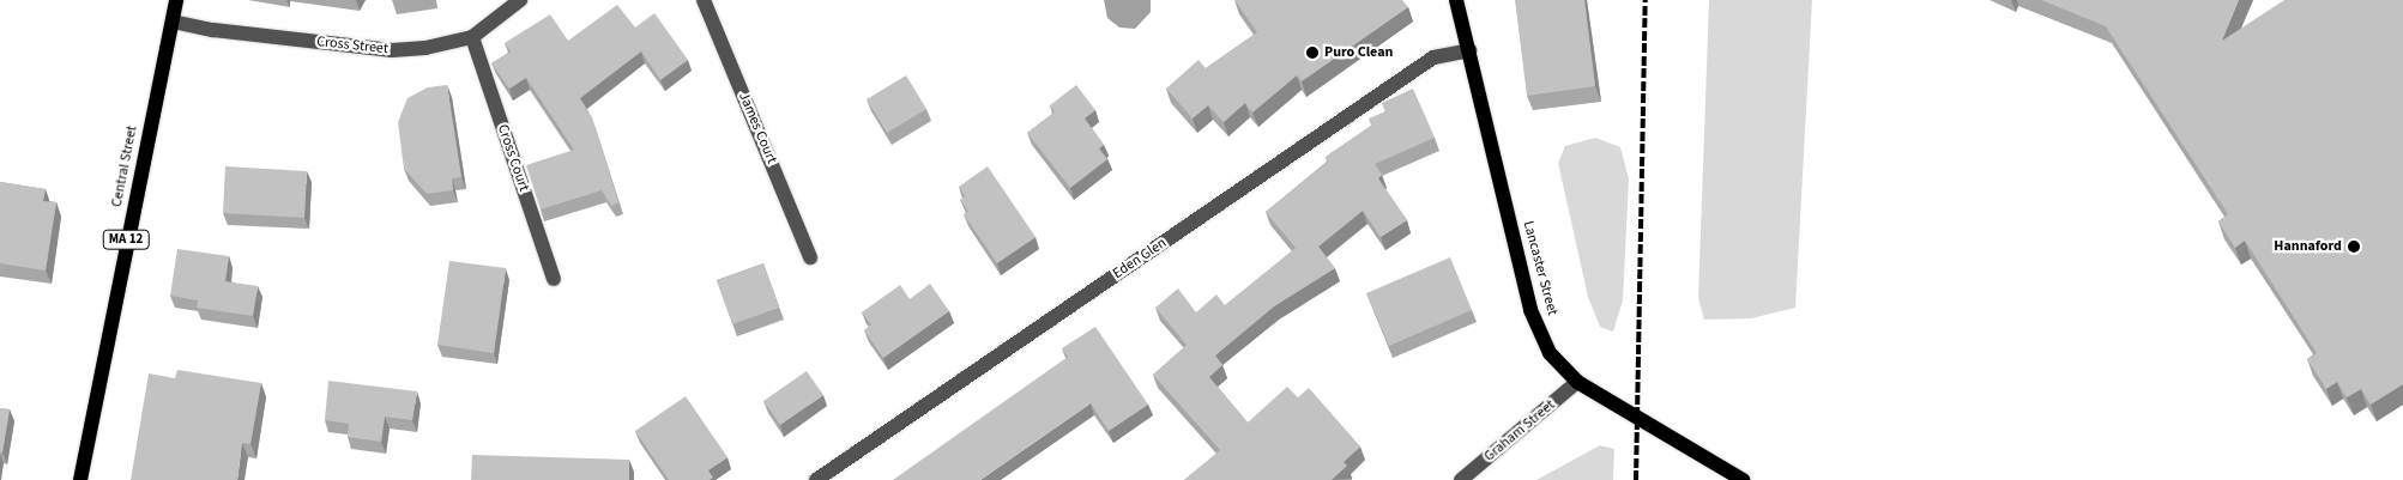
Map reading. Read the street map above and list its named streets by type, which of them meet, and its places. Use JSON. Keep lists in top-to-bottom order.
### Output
{
  "streets": {
    "main road": ["Central Street", "MA 12", "Lancaster Street"],
    "street": [
      "Cross Street",
      "James Court",
      "Cross Court",
      "Eden Glen",
      "Graham Street"
    ]
  },
  "crossings": [
    ["Cross Street", "Cross Court"],
    ["Cross Street", "Central Street"],
    ["Eden Glen", "Lancaster Street"],
    ["Lancaster Street", "Graham Street"]
  ],
  "places": ["Puro Clean", "Hannaford"]
}
